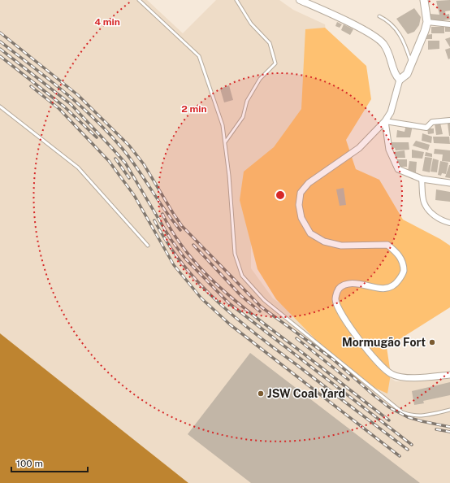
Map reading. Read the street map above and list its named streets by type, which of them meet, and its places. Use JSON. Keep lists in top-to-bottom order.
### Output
{
  "places": ["Mormugão Fort", "JSW Coal Yard"],
  "scale_bar": "100 m",
  "rings": ["4 min", "2 min"]
}
